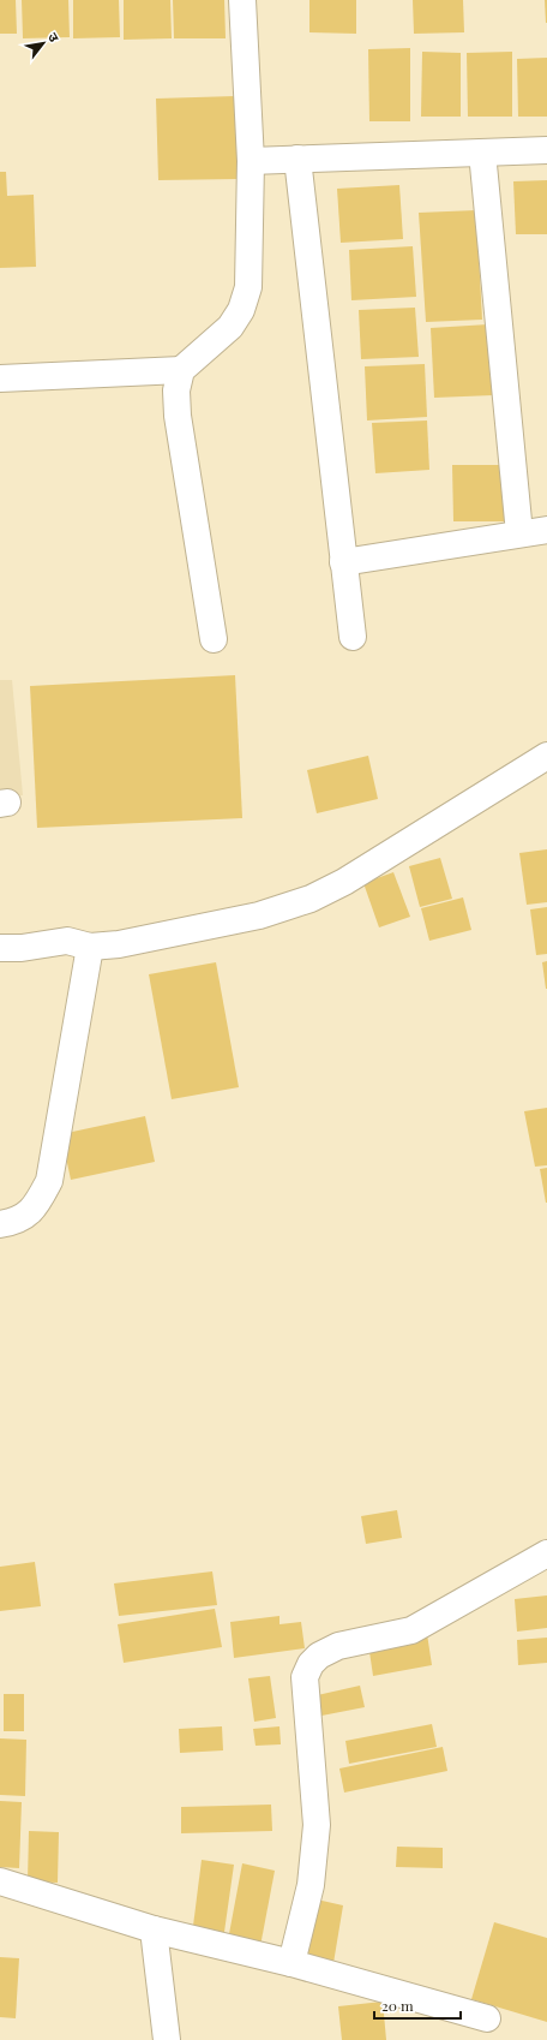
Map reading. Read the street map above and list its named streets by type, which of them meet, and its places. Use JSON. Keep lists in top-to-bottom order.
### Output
{
  "scale_bar": "20 m",
  "north": "top right"
}
